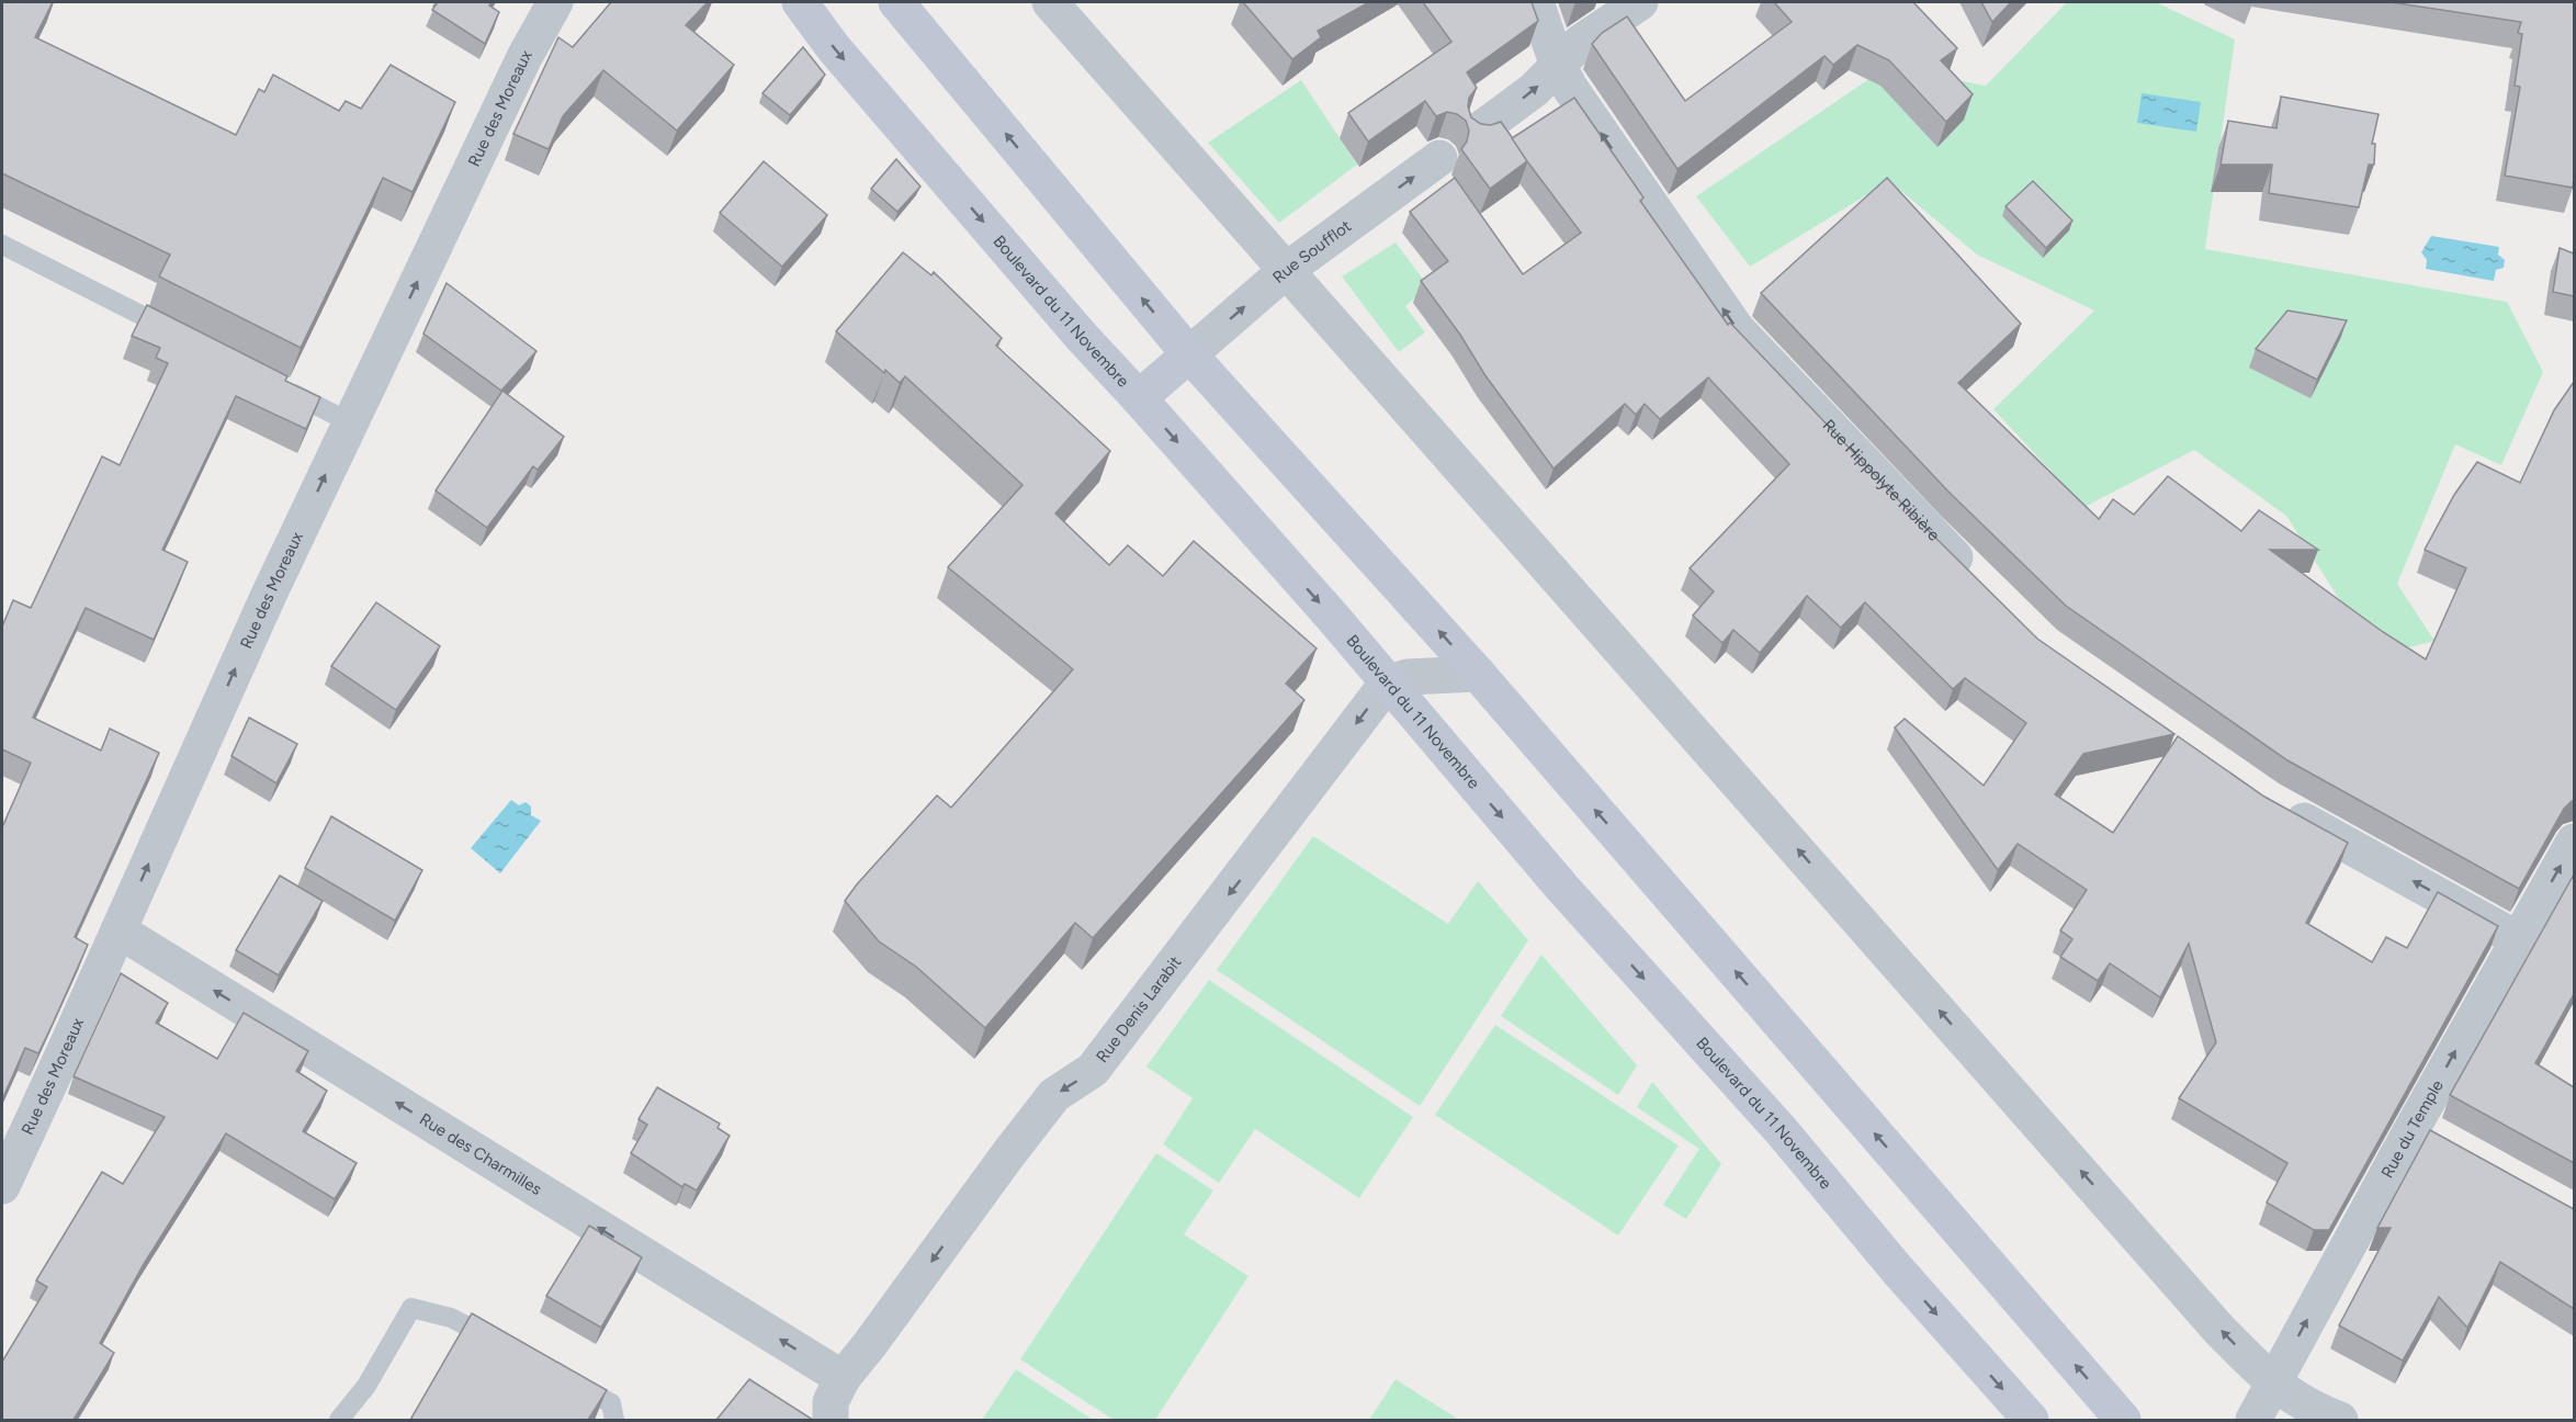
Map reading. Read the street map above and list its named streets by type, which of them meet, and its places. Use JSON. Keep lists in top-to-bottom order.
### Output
{
  "streets": {
    "main road": ["Boulevard du 11 Novembre"],
    "street": [
      "Rue des Moreaux",
      "Rue Soufflot",
      "Rue Hippolyte Ribière",
      "Rue Denis Larabit",
      "Rue du Temple",
      "Rue des Charmilles"
    ]
  },
  "crossings": [
    ["Rue des Moreaux", "Rue des Charmilles"],
    ["Boulevard du 11 Novembre", "Rue Denis Larabit"],
    ["Rue Denis Larabit", "Rue des Charmilles"]
  ],
  "one_way": [
    "Rue des Moreaux",
    "Rue Soufflot",
    "Rue Denis Larabit",
    "Rue du Temple",
    "Rue des Charmilles"
  ]
}
